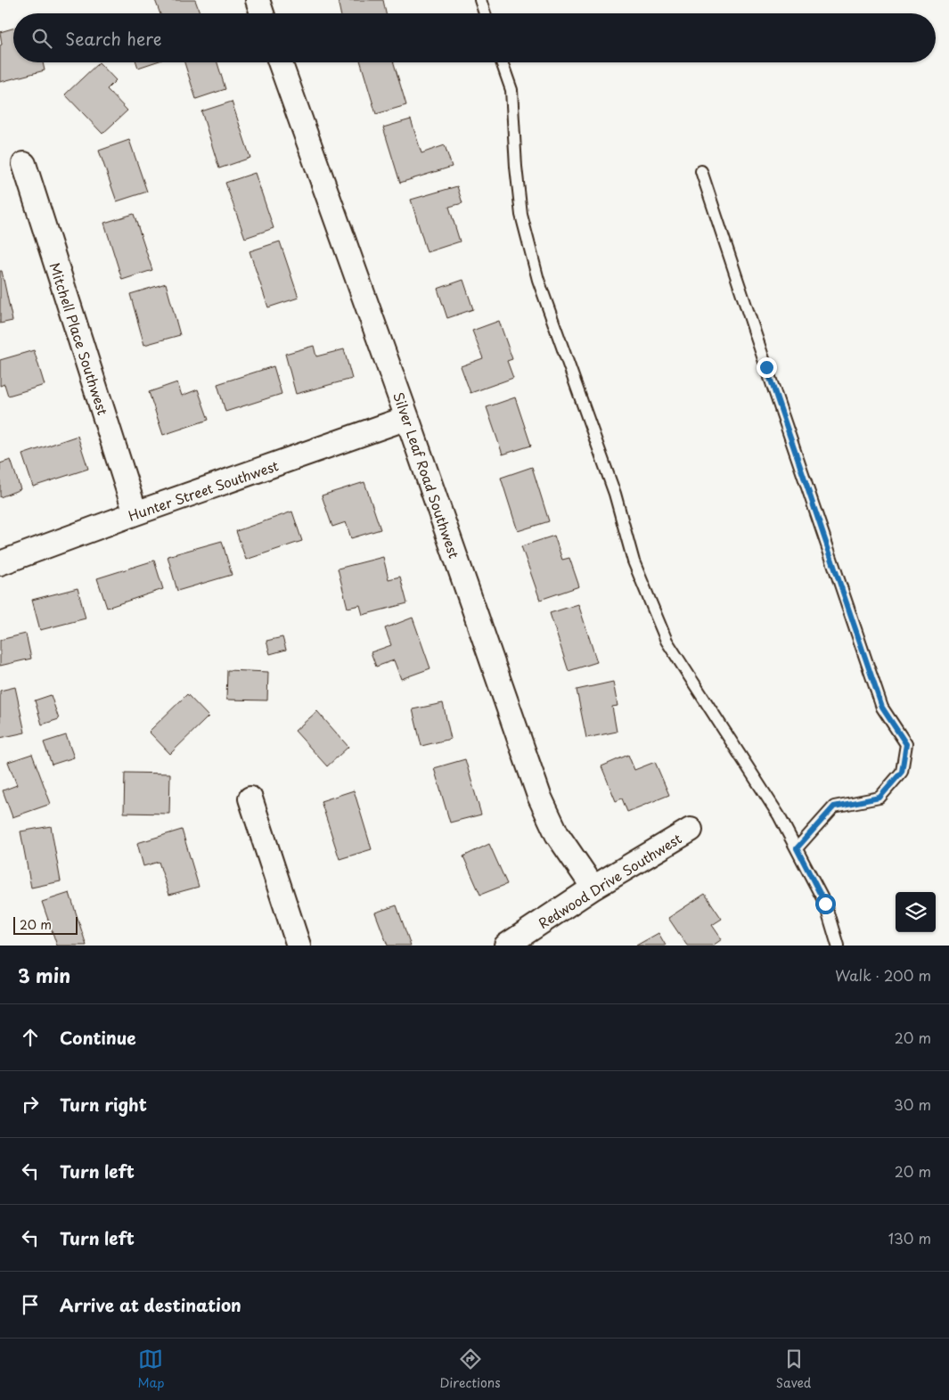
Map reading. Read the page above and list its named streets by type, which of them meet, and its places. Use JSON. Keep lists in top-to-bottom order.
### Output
{
  "streets": {
    "street": [
      "Mitchell Place Southwest",
      "Silver Leaf Road Southwest",
      "Hunter Street Southwest",
      "Redwood Drive Southwest"
    ]
  },
  "crossings": [
    ["Mitchell Place Southwest", "Hunter Street Southwest"],
    ["Silver Leaf Road Southwest", "Hunter Street Southwest"],
    ["Silver Leaf Road Southwest", "Redwood Drive Southwest"]
  ],
  "scale_bar": "20 m",
  "page": {
    "search": "Search here",
    "scale": "20 m",
    "heading": ["3 min", "Walk · 200 m"],
    "list": [
      ["Continue", "20 m"],
      ["Turn right", "30 m"],
      ["Turn left", "20 m"],
      ["Turn left", "130 m"],
      "Arrive at destination"
    ],
    "nav": ["Map", "Directions", "Saved"]
  }
}
